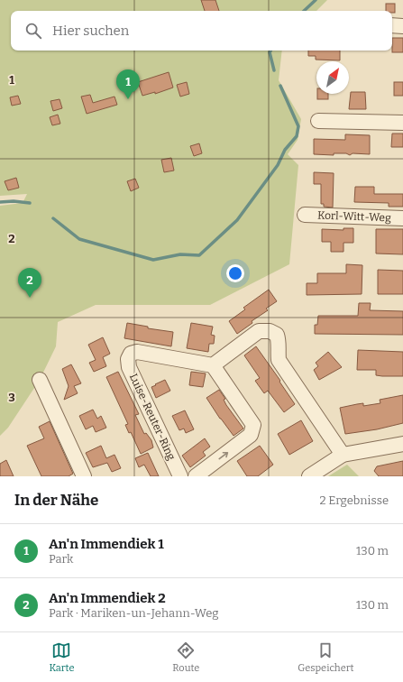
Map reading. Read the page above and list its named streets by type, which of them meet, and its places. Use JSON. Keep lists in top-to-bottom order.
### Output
{
  "streets": {
    "street": ["Korl-Witt-Weg", "Luise-Reuter-Ring"]
  },
  "north": "top right",
  "page": {
    "search": "Hier suchen",
    "pins": ["1", "2"],
    "heading": ["In der Nähe", "2 Ergebnisse"],
    "list": [
      {
        "mark": "1",
        "name": "An'n Immendiek 1",
        "note": "Park",
        "value": "130 m"
      },
      {
        "mark": "2",
        "name": "An'n Immendiek 2",
        "note": "Park · Mariken-un-Jehann-Weg",
        "value": "130 m"
      }
    ],
    "nav": ["Karte", "Route", "Gespeichert"]
  },
  "grid": {
    "rows": ["1", "2", "3"]
  }
}
